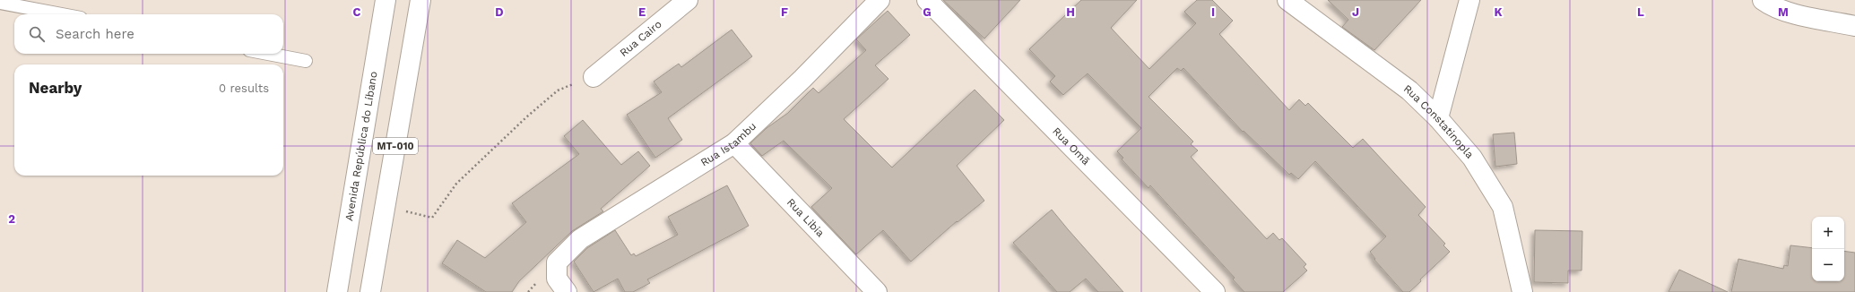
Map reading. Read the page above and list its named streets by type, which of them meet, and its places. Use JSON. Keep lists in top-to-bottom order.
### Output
{
  "streets": {
    "street": [
      "Rua Cairo",
      "Rua Constatinopla",
      "Rua Istambu",
      "Avenida República do Líbano",
      "MT-010",
      "Rua Omã",
      "Rua Libia"
    ]
  },
  "crossings": [
    ["Rua Istambu", "Rua Libia"]
  ],
  "page": {
    "search": "Search here",
    "heading": ["Nearby", "0 results"],
    "map_buttons": ["+", "−"]
  },
  "grid": {
    "columns": [
      "C",
      "D",
      "E",
      "F",
      "G",
      "H",
      "I",
      "J",
      "K",
      "L",
      "M"
    ],
    "rows": ["2"]
  }
}
